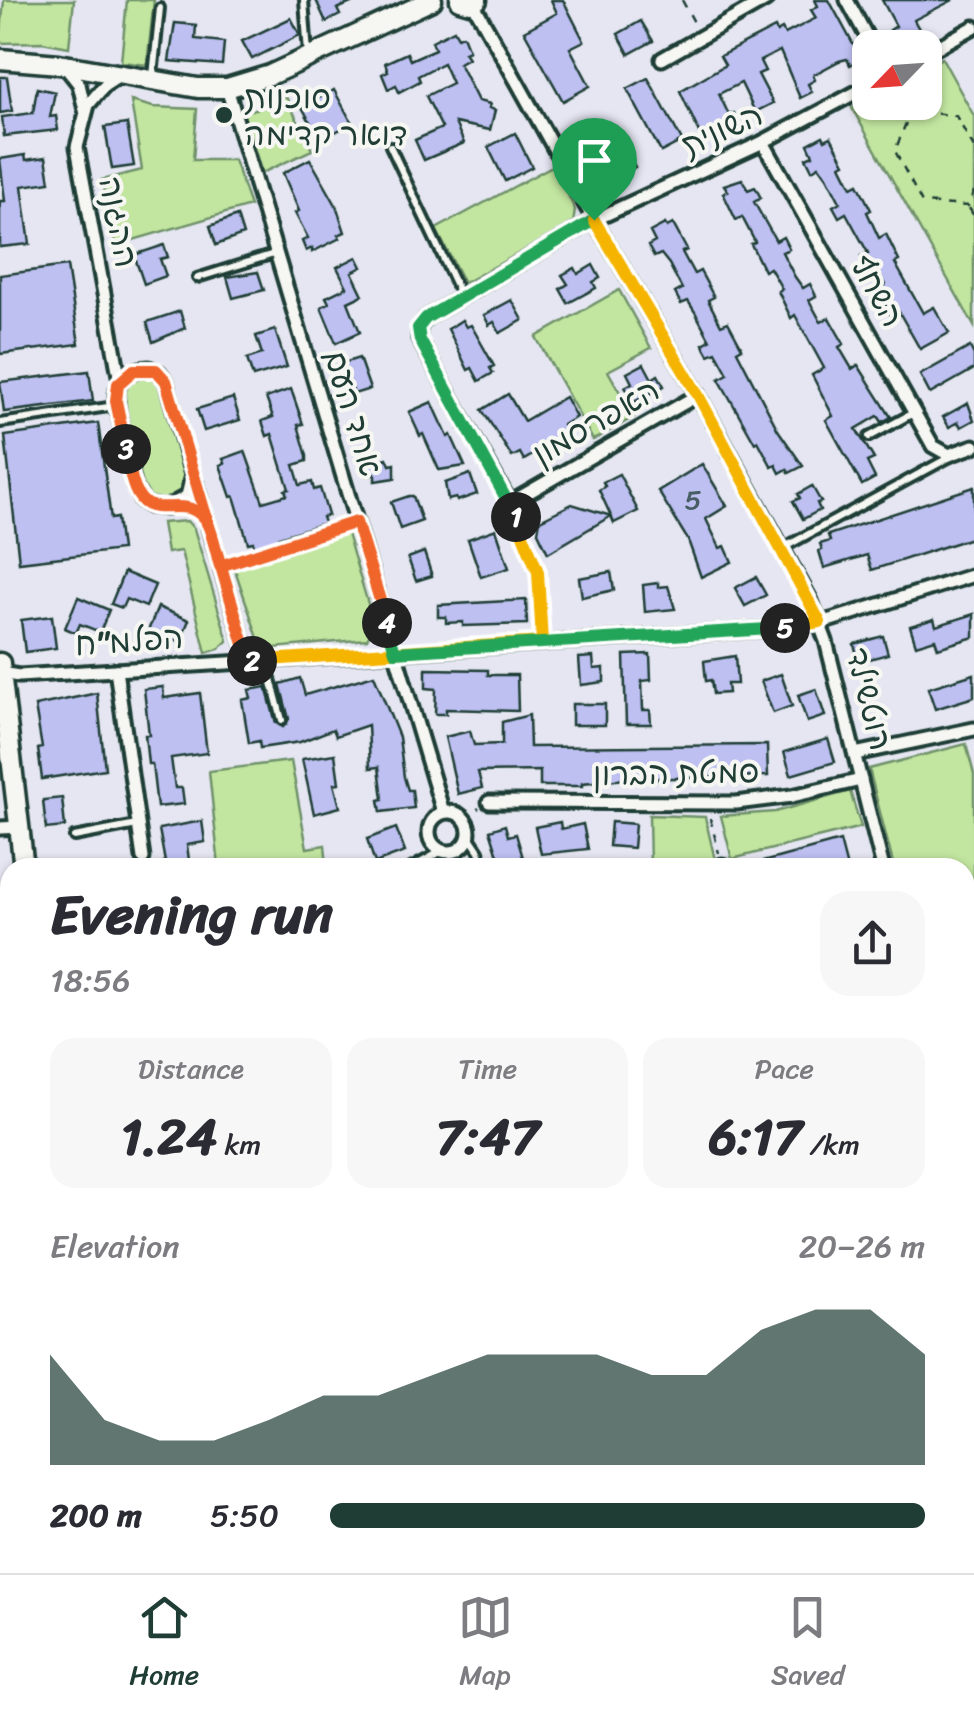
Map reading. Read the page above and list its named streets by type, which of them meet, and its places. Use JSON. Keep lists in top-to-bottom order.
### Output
{
  "streets": {
    "street": [
      "השונית",
      "ההגנה",
      "השחף",
      "אחד העם",
      "האפרסמון",
      "הפלמ\"ח",
      "רוטשילד",
      "סמטת הברון"
    ]
  },
  "crossings": [
    ["השונית", "השחף"],
    ["השונית", "האפרסמון"],
    ["השונית", "רוטשילד"],
    ["אחד העם", "הפלמ\"ח"],
    ["האפרסמון", "רוטשילד"],
    ["הפלמ\"ח", "רוטשילד"],
    ["רוטשילד", "סמטת הברון"]
  ],
  "places": ["סוכנות דואר קדימה"],
  "house_numbers": ["5"],
  "north": "bottom left",
  "page": {
    "pins": [
      "3",
      "1",
      "4",
      "5",
      "2"
    ],
    "heading": ["Evening run", "18:56"],
    "stats": [
      ["Distance", "1.24 km"],
      ["Time", "7:47"],
      ["Pace", "6:17 /km"]
    ],
    "chart": ["Elevation", "20–26 m"],
    "list": [
      {
        "name": "200 m",
        "note": "5:50"
      }
    ],
    "tabs": ["Home", "Map", "Saved"]
  }
}
